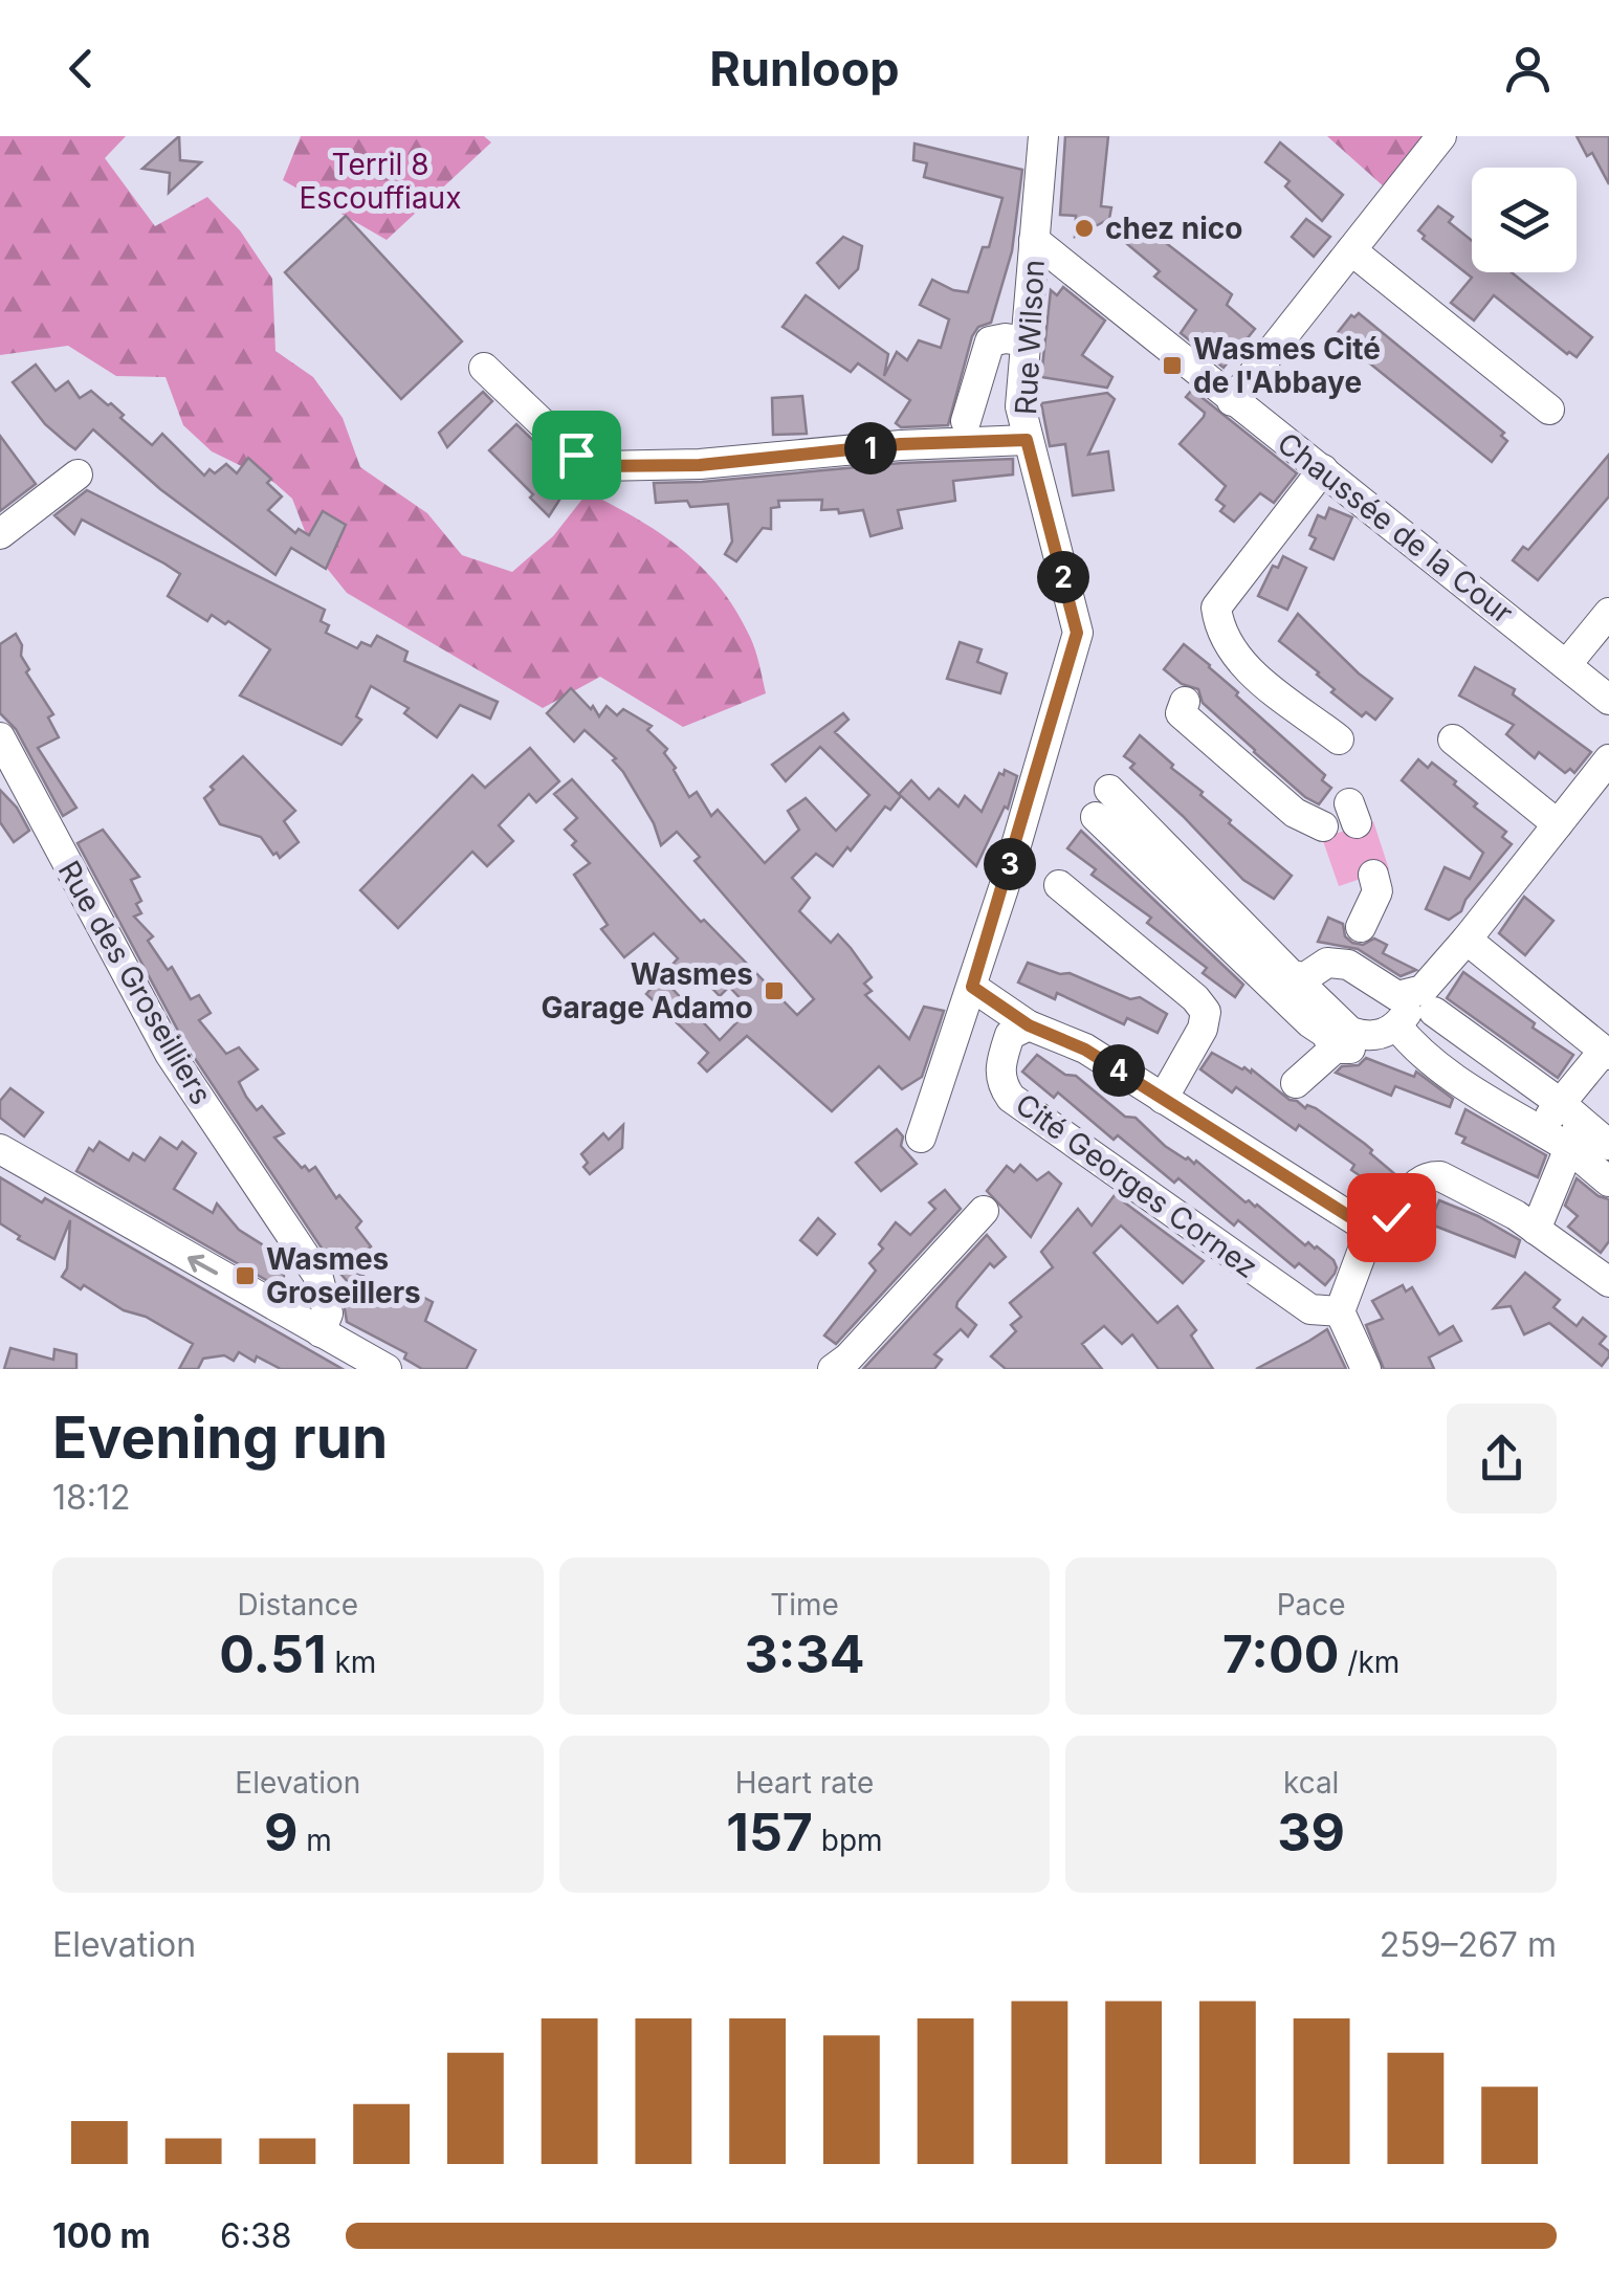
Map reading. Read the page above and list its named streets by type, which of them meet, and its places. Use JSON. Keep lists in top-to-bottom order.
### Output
{
  "streets": {
    "street": [
      "Rue Wilson",
      "Chaussée de la Cour",
      "Rue des Groseilliers",
      "Cité Georges Cornez"
    ]
  },
  "crossings": [
    ["Rue Wilson", "Chaussée de la Cour"]
  ],
  "parks": ["Terril 8 Escouffiaux"],
  "places": {
    "other": ["chez nico"],
    "transit": ["Wasmes Cité de l'Abbaye", "Wasmes Garage Adamo", "Wasmes Groseillers"]
  },
  "page": {
    "header": "Runloop",
    "pins": [
      "1",
      "2",
      "3",
      "4"
    ],
    "heading": ["Evening run", "18:12"],
    "stats": [
      ["Distance", "0.51 km"],
      ["Time", "3:34"],
      ["Pace", "7:00 /km"],
      ["Elevation", "9 m"],
      ["Heart rate", "157 bpm"],
      ["kcal", "39"]
    ],
    "chart": ["Elevation", "259–267 m"],
    "list": [
      {
        "name": "100 m",
        "note": "6:38"
      }
    ]
  }
}
